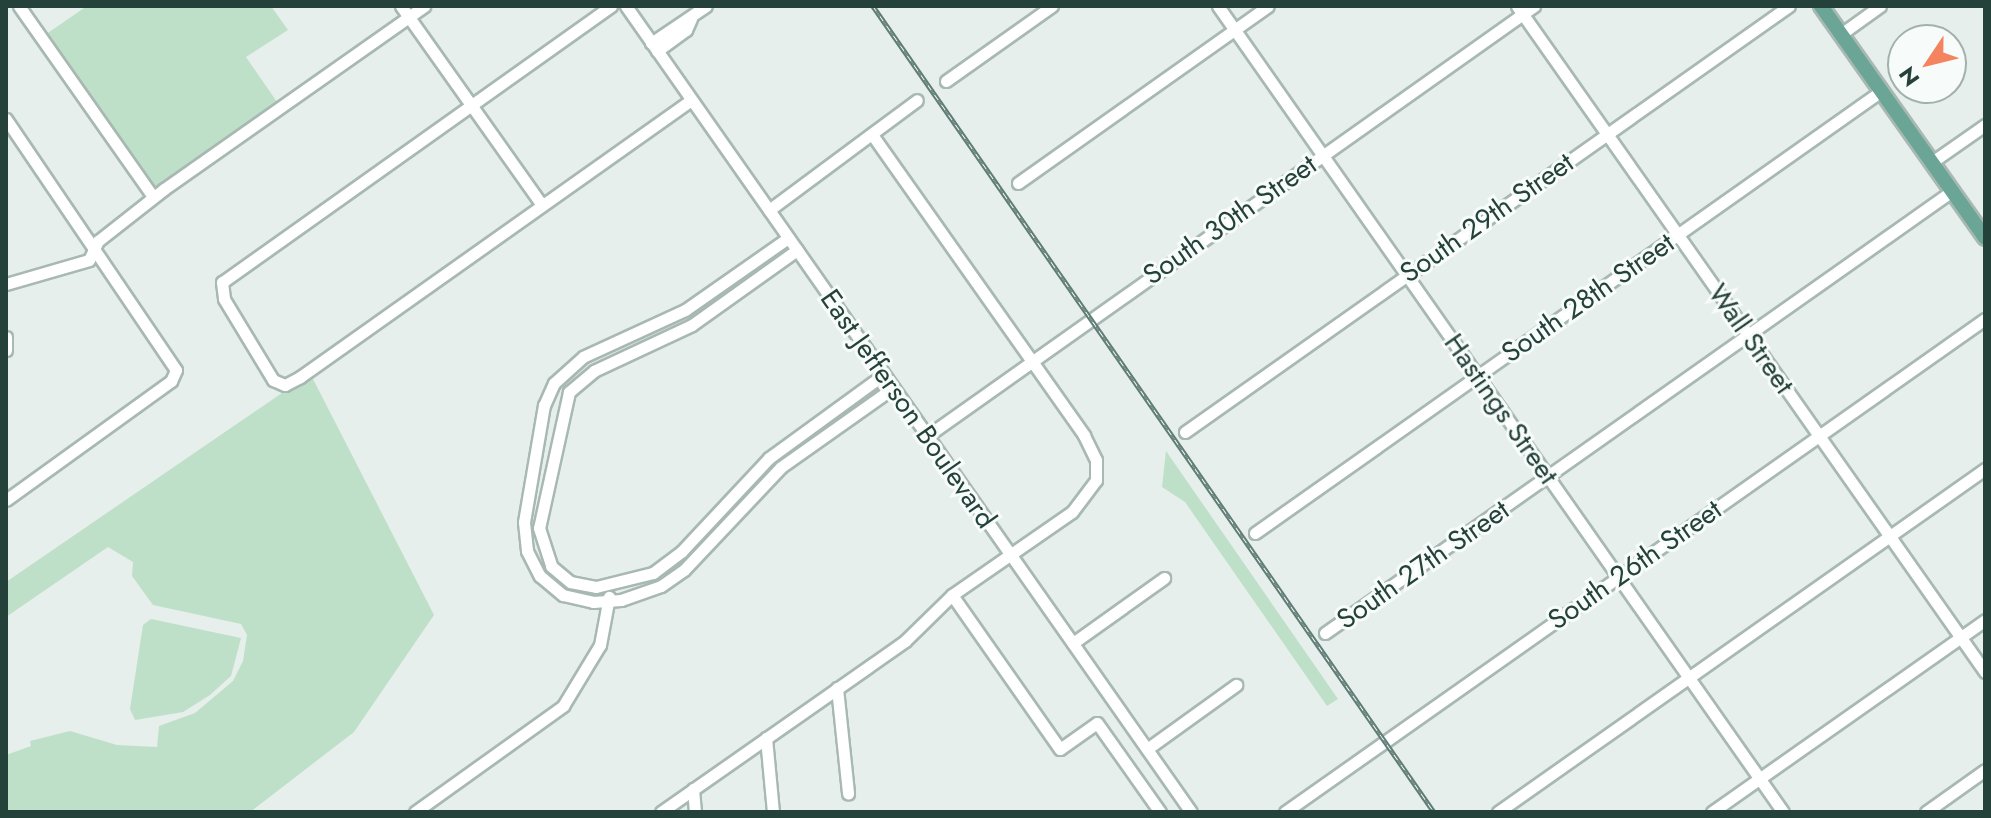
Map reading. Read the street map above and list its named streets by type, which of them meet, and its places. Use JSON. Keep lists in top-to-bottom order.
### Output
{
  "streets": {
    "street": [
      "South 29th Street",
      "South 30th Street",
      "South 28th Street",
      "Wall Street",
      "East Jefferson Boulevard",
      "Hastings Street",
      "South 27th Street",
      "South 26th Street"
    ]
  },
  "crossings": [
    ["South 29th Street", "Wall Street"],
    ["South 29th Street", "Hastings Street"],
    ["South 30th Street", "Wall Street"],
    ["South 30th Street", "East Jefferson Boulevard"],
    ["South 30th Street", "Hastings Street"],
    ["South 28th Street", "Wall Street"],
    ["South 28th Street", "Hastings Street"],
    ["Wall Street", "South 27th Street"],
    ["Wall Street", "South 26th Street"],
    ["Hastings Street", "South 27th Street"],
    ["Hastings Street", "South 26th Street"]
  ],
  "north": "bottom left"
}
